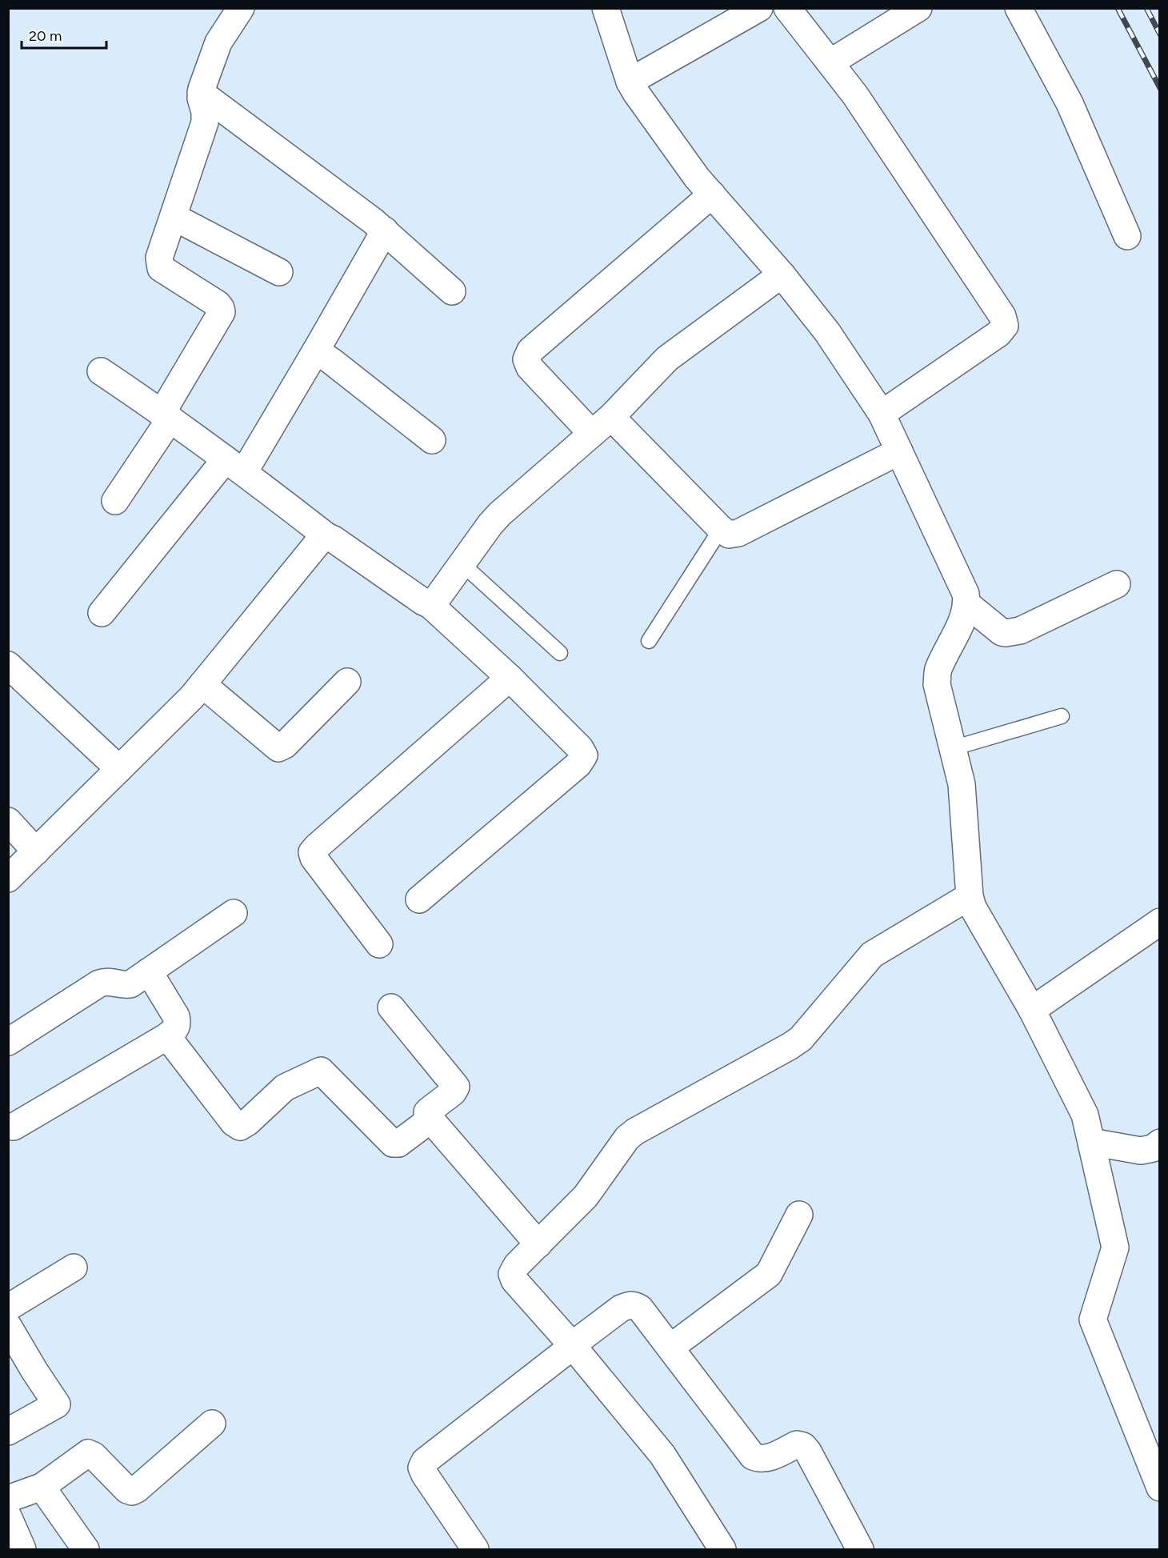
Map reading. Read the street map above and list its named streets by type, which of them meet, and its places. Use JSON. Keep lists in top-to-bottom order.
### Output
{
  "scale_bar": "20 m"
}
